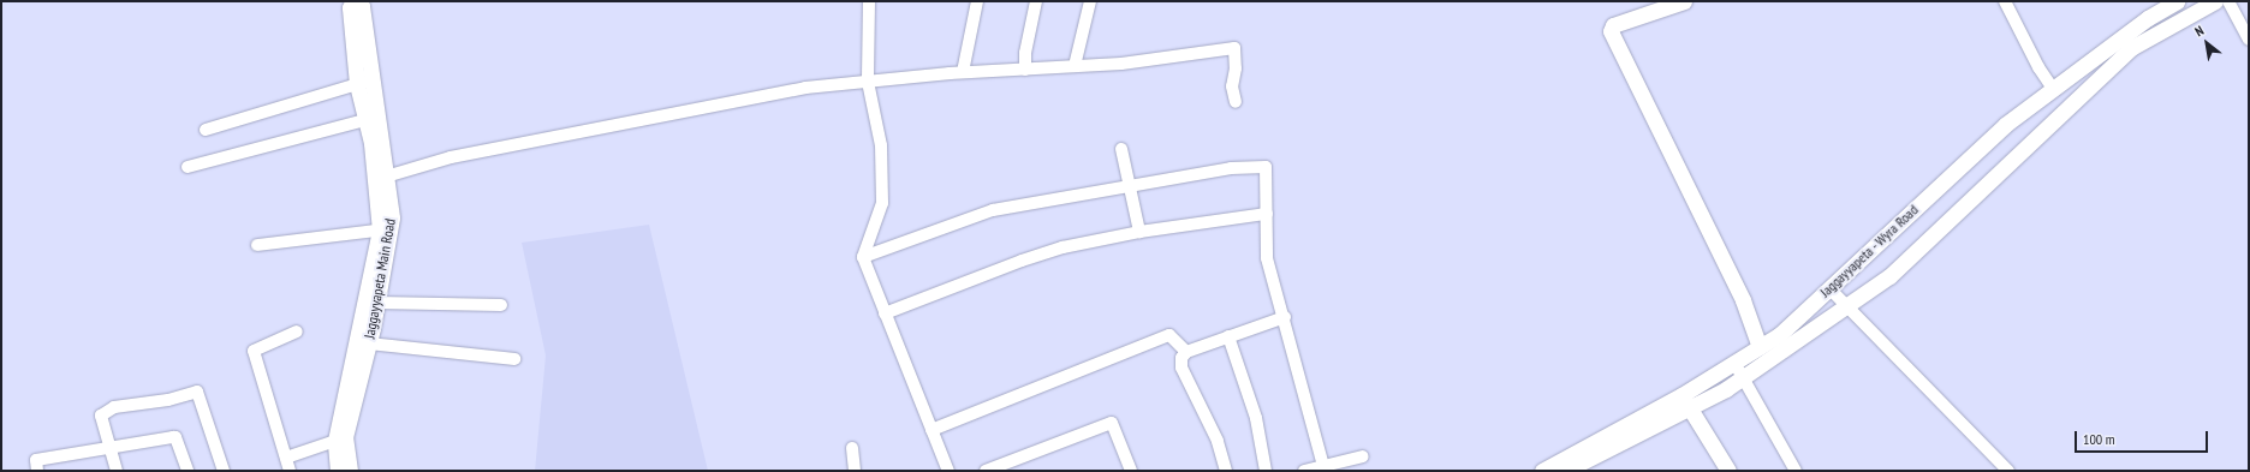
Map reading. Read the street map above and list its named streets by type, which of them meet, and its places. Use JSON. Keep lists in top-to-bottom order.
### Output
{
  "streets": {
    "main road": ["Jaggayyapeta - Wyra Road", "Jaggayyapeta Main Road"]
  },
  "scale_bar": "100 m",
  "north": "top left"
}
